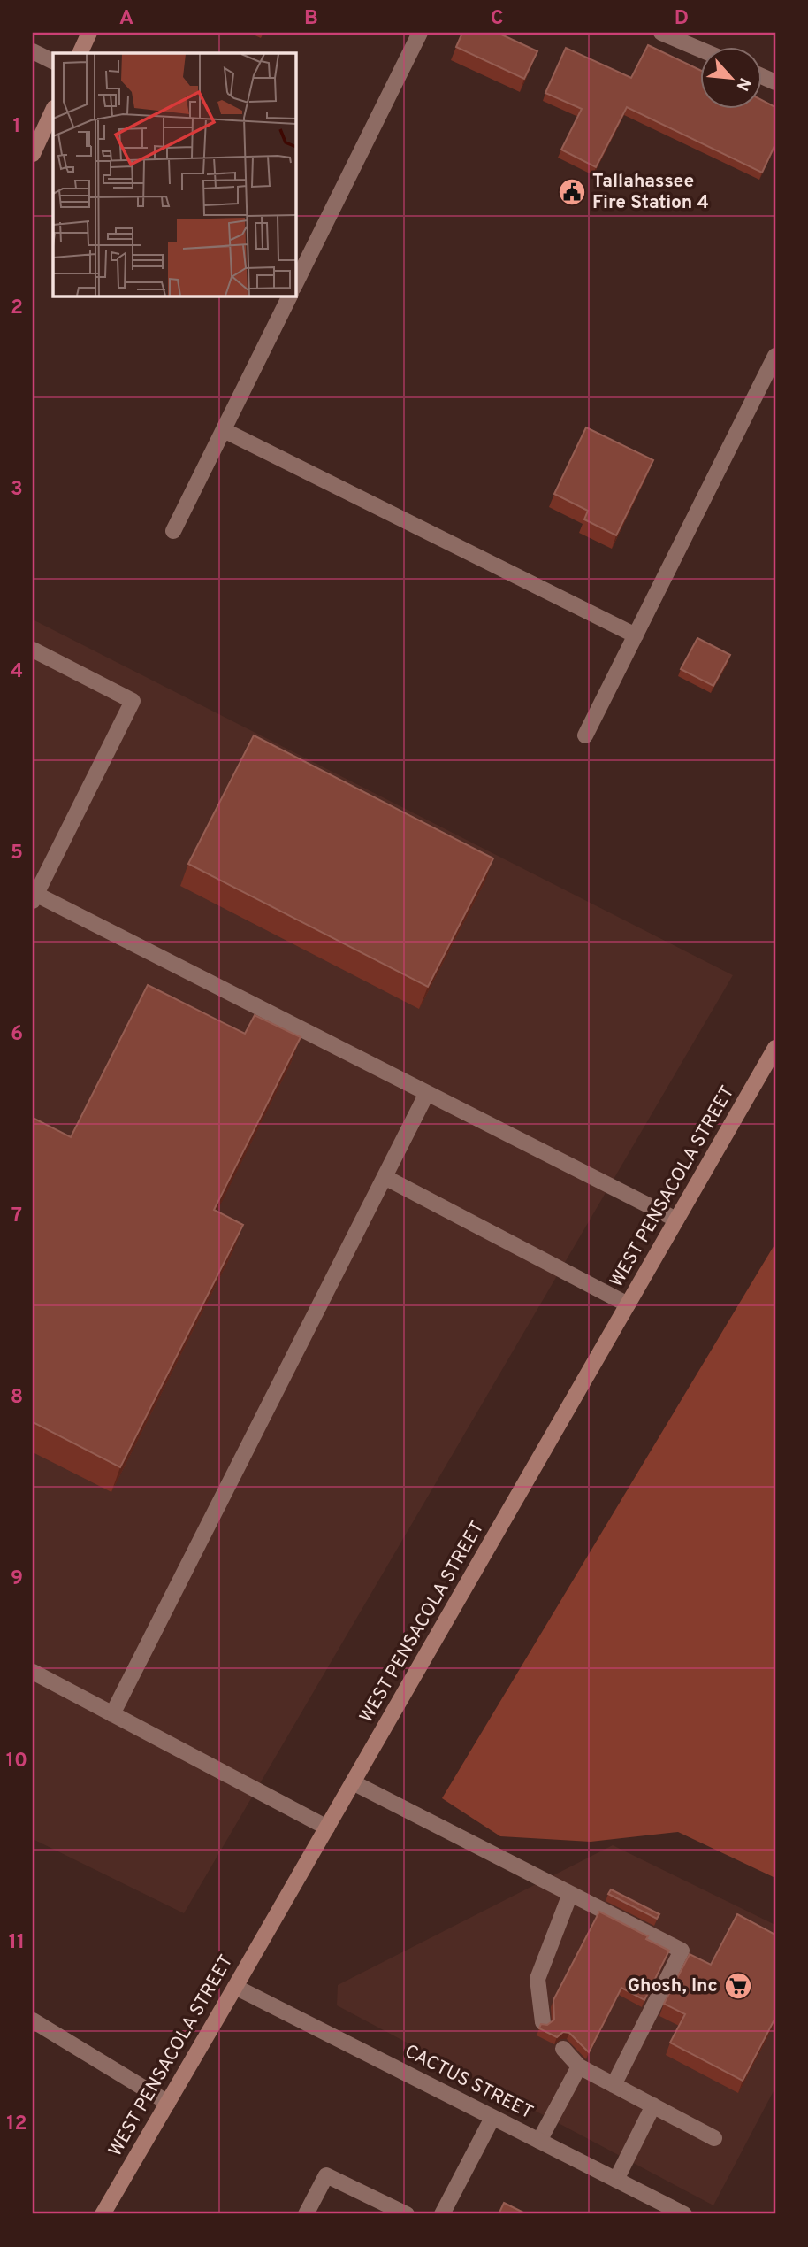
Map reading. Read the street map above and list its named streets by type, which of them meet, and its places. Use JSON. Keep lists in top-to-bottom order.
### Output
{
  "streets": {
    "main road": ["WEST PENSACOLA STREET"],
    "street": ["CACTUS STREET"]
  },
  "crossings": [
    ["WEST PENSACOLA STREET", "CACTUS STREET"]
  ],
  "places": {
    "public building": ["Tallahassee Fire Station 4"],
    "supermarket": ["Ghosh, Inc"]
  },
  "north": "bottom right",
  "grid": {
    "columns": [
      "A",
      "B",
      "C",
      "D"
    ],
    "rows": [
      "1",
      "2",
      "3",
      "4",
      "5",
      "6",
      "7",
      "8",
      "9",
      "10",
      "11",
      "12"
    ]
  }
}
